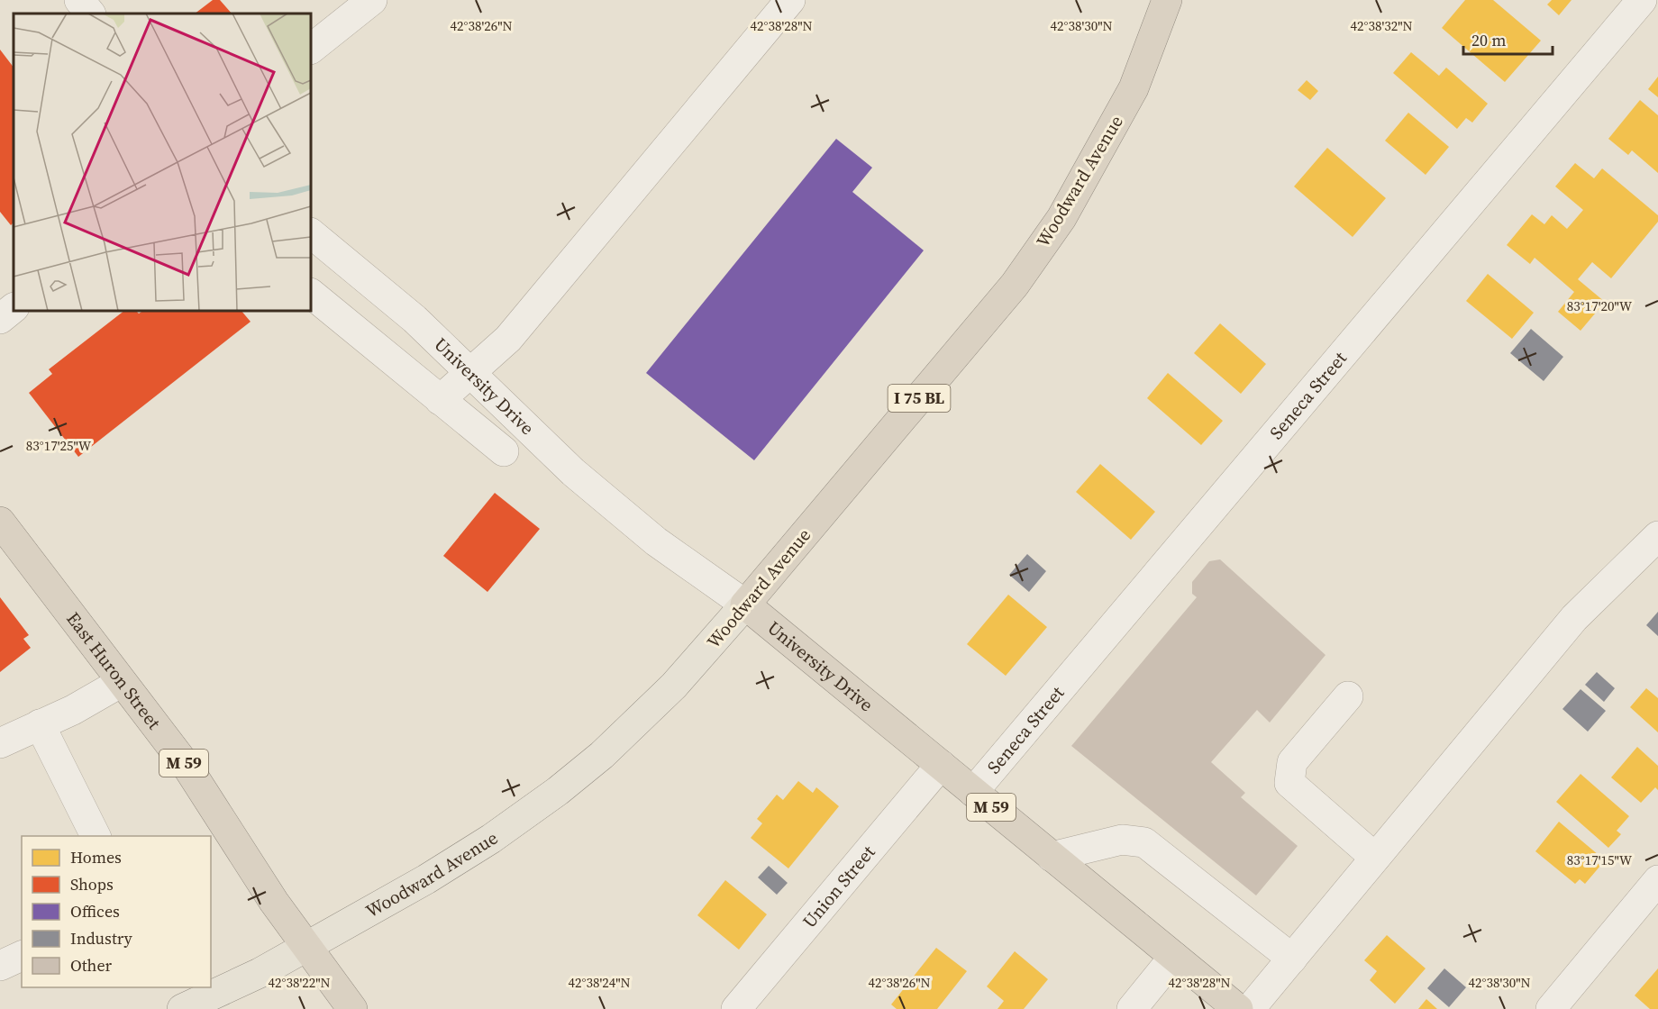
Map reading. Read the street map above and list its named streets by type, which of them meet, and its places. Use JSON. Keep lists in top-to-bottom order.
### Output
{
  "streets": {
    "highway": [
      "Woodward Avenue",
      "University Drive",
      "I 75 BL",
      "East Huron Street",
      "M 59"
    ],
    "street": ["Seneca Street", "Union Street"]
  },
  "crossings": [
    ["Woodward Avenue", "University Drive"],
    ["Woodward Avenue", "East Huron Street"],
    ["University Drive", "Seneca Street"],
    ["University Drive", "Union Street"]
  ],
  "legend": [
    "Homes",
    "Shops",
    "Offices",
    "Industry",
    "Other"
  ],
  "scale_bar": "20 m",
  "coordinates": [
    "42°38'26\"N",
    "42°38'28\"N",
    "42°38'30\"N",
    "42°38'32\"N",
    "83°17'20\"W",
    "83°17'25\"W",
    "83°17'15\"W",
    "42°38'22\"N",
    "42°38'24\"N"
  ]
}
